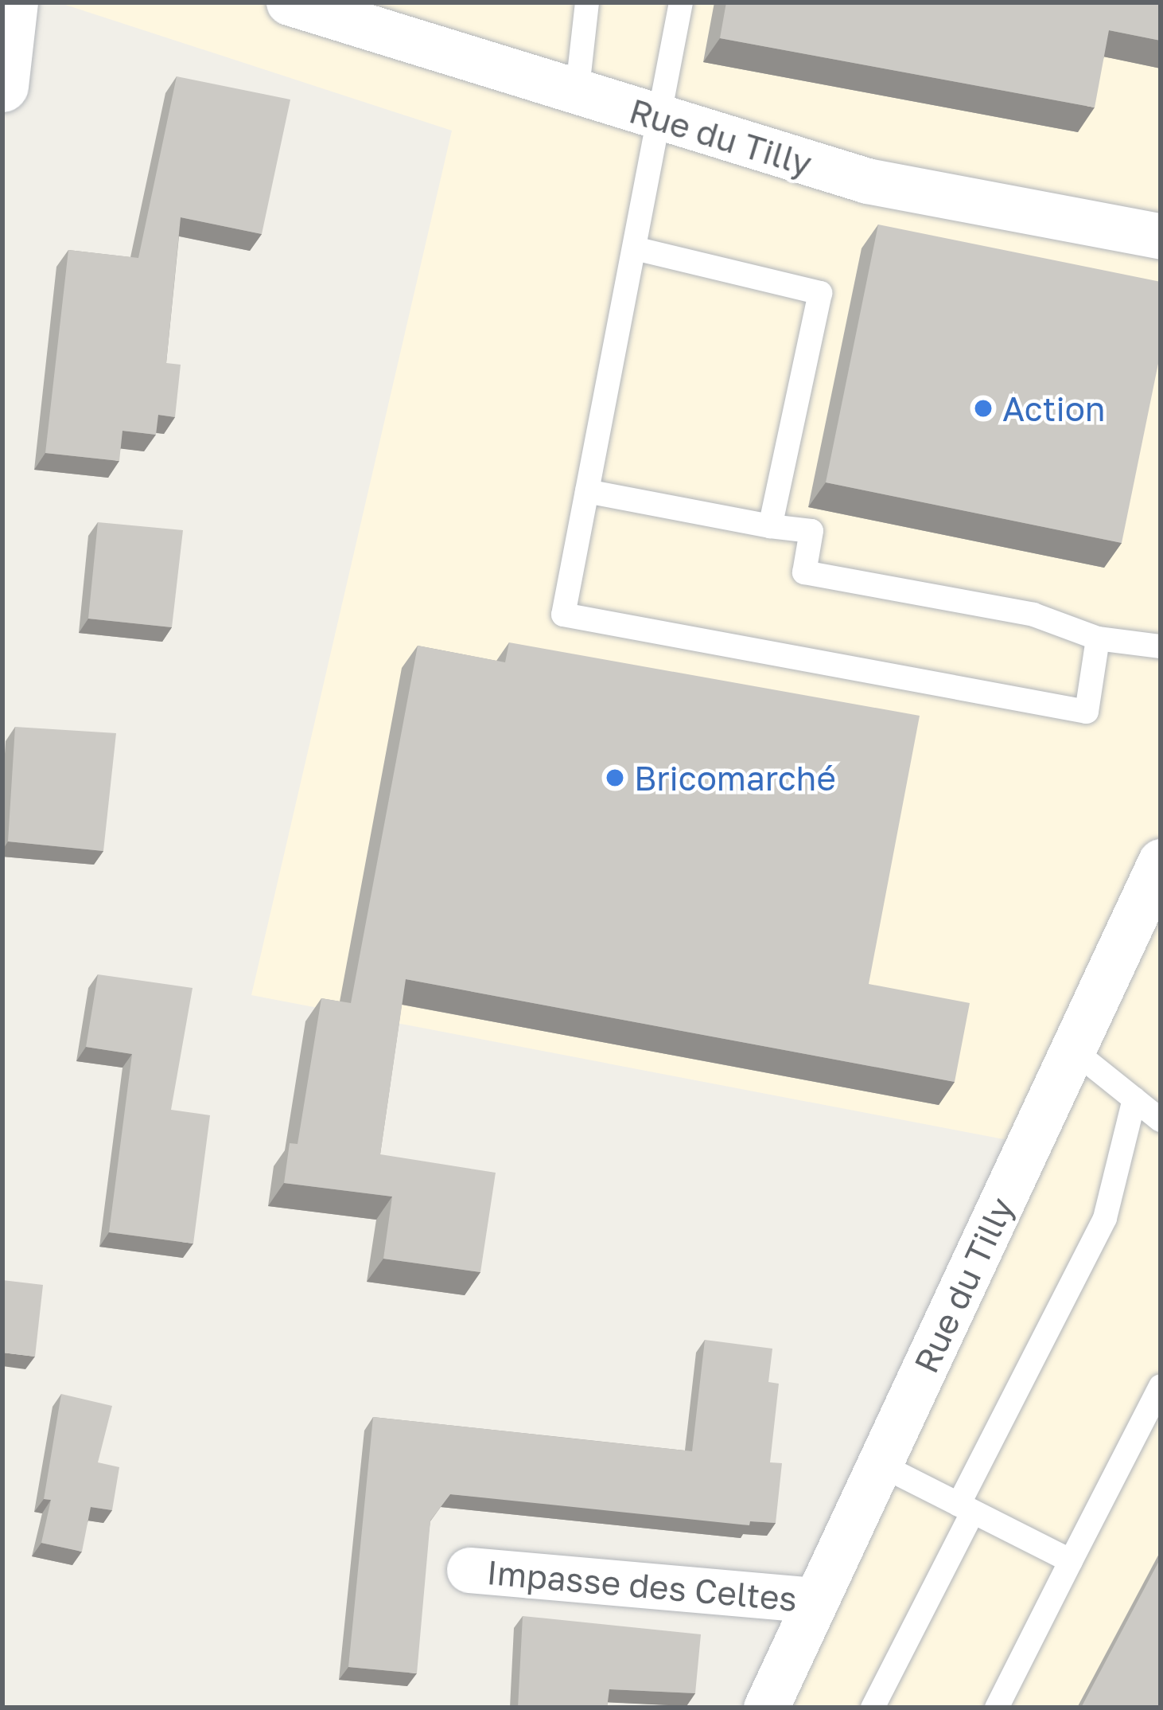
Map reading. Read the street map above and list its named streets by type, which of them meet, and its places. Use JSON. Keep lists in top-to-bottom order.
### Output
{
  "streets": {
    "street": ["Rue du Tilly", "Impasse des Celtes"]
  },
  "crossings": [
    ["Rue du Tilly", "Impasse des Celtes"]
  ],
  "places": ["Action", "Bricomarché"]
}
